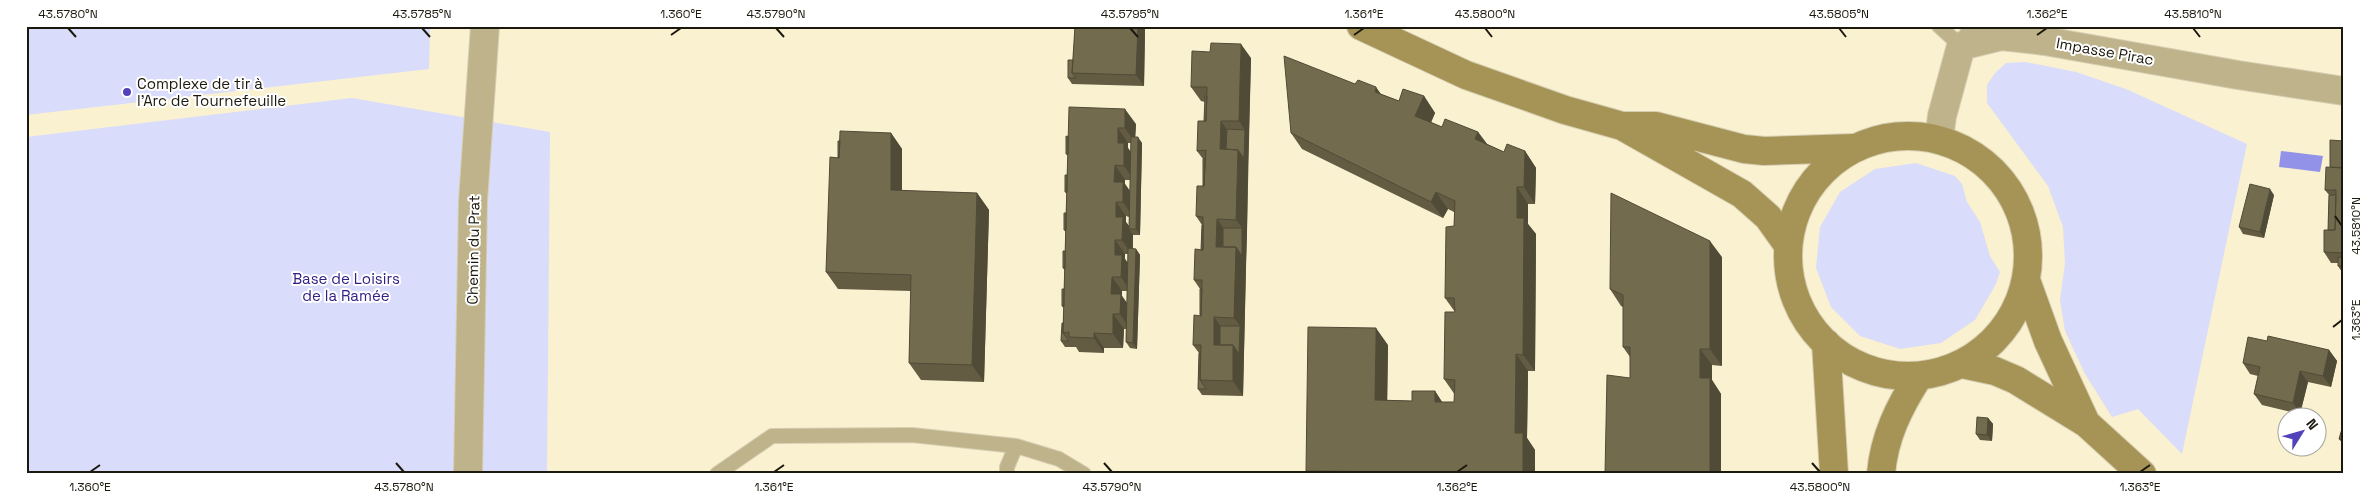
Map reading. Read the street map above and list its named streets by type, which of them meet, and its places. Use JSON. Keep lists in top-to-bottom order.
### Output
{
  "streets": {
    "street": ["Impasse Pirac", "Chemin du Prat"]
  },
  "parks": ["Base de Loisirs de la Ramée"],
  "places": ["Complexe de tir à l'Arc de Tournefeuille"],
  "north": "top right",
  "coordinates": [
    "43.5780°N",
    "43.5785°N",
    "1.360°E",
    "43.5790°N",
    "43.5795°N",
    "1.361°E",
    "43.5800°N",
    "43.5805°N",
    "1.362°E",
    "43.5810°N",
    "1.363°E"
  ]
}
